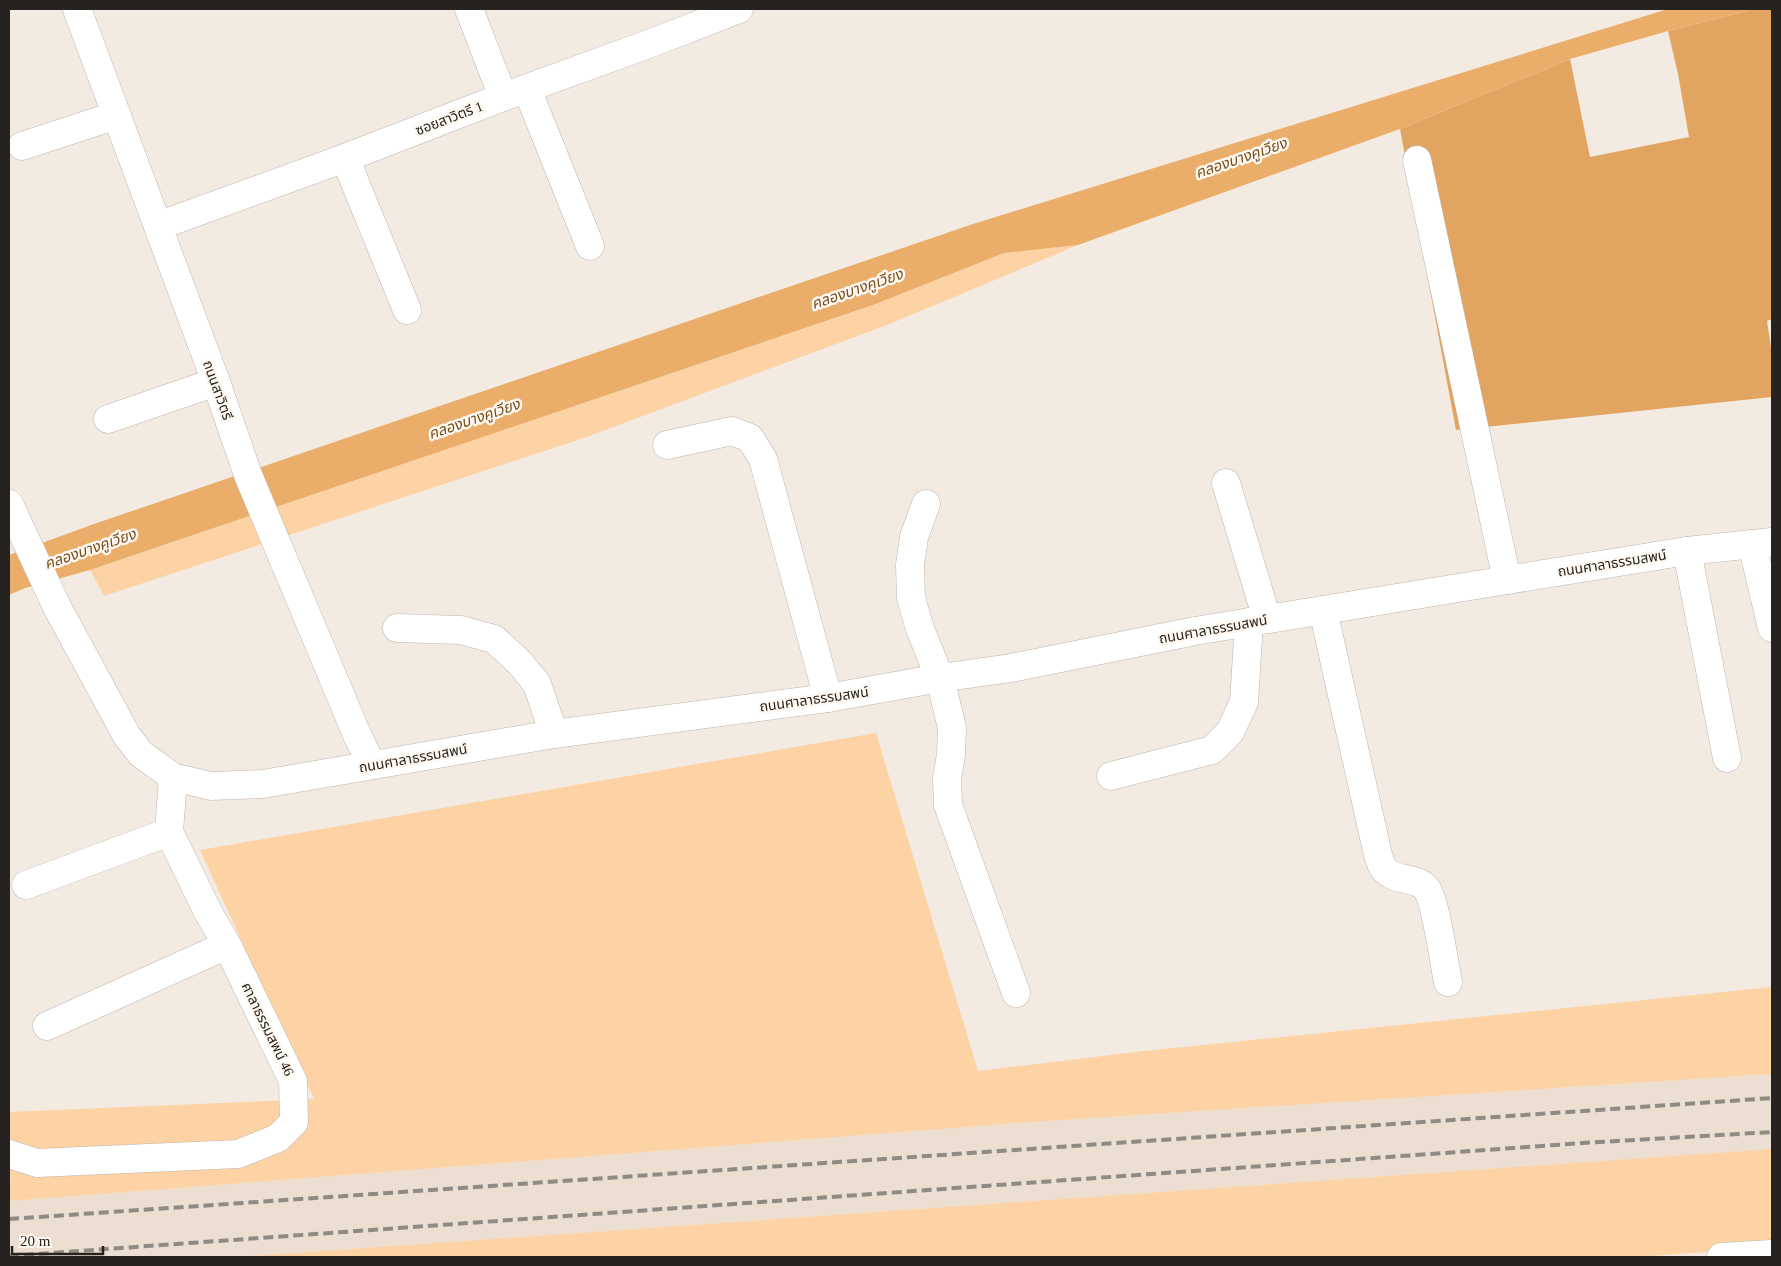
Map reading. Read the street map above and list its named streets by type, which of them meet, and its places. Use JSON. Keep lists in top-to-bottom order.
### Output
{
  "streets": {
    "street": [
      "ซอยสาวิตรี 1",
      "ถนนสาวิตรี",
      "ถนนศาลาธรรมสพน์",
      "ศาลาธรรมสพน์ 46"
    ]
  },
  "crossings": [
    ["ซอยสาวิตรี 1", "ถนนสาวิตรี"],
    ["ถนนสาวิตรี", "ถนนศาลาธรรมสพน์"],
    ["ถนนศาลาธรรมสพน์", "ศาลาธรรมสพน์ 46"]
  ],
  "water": ["คลองบางคูเวียง"],
  "scale_bar": "20 m"
}
